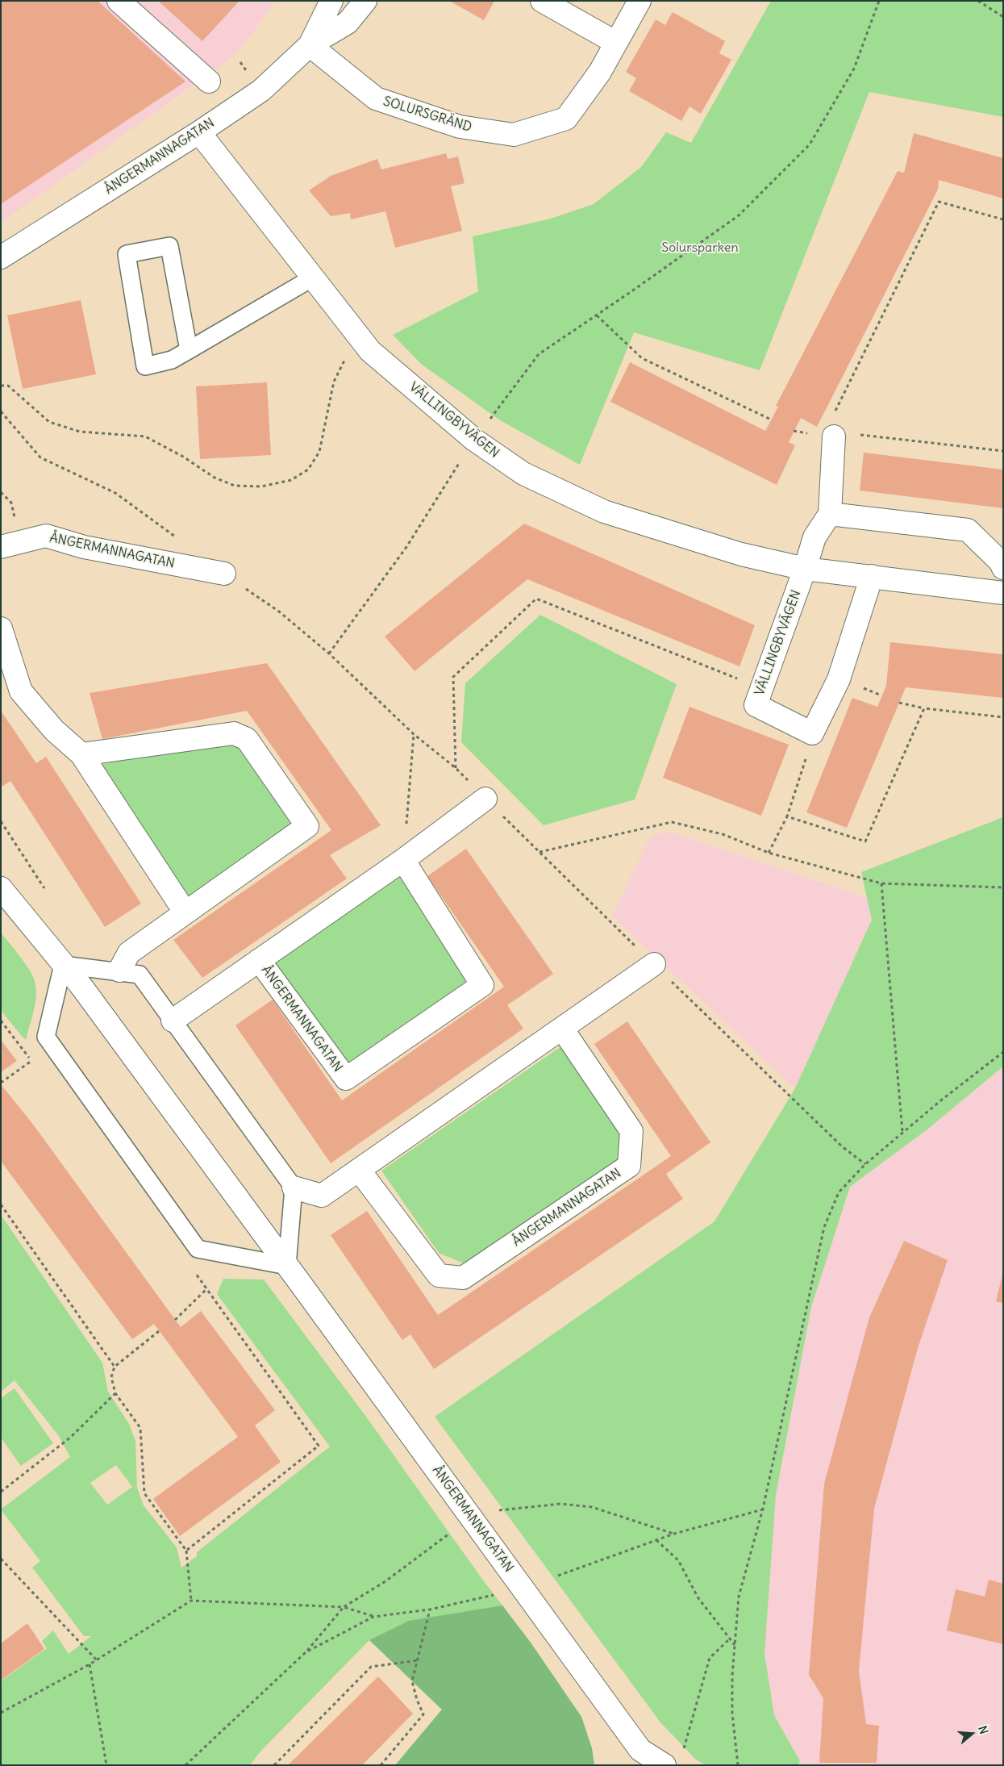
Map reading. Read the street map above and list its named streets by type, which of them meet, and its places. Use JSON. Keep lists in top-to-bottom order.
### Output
{
  "streets": {
    "street": ["SOLURSGRÄND", "ÅNGERMANNAGATAN", "VÄLLINGBYVÄGEN"]
  },
  "crossings": [
    ["SOLURSGRÄND", "ÅNGERMANNAGATAN"],
    ["ÅNGERMANNAGATAN", "VÄLLINGBYVÄGEN"]
  ],
  "parks": ["Solursparken"],
  "north": "right"
}
